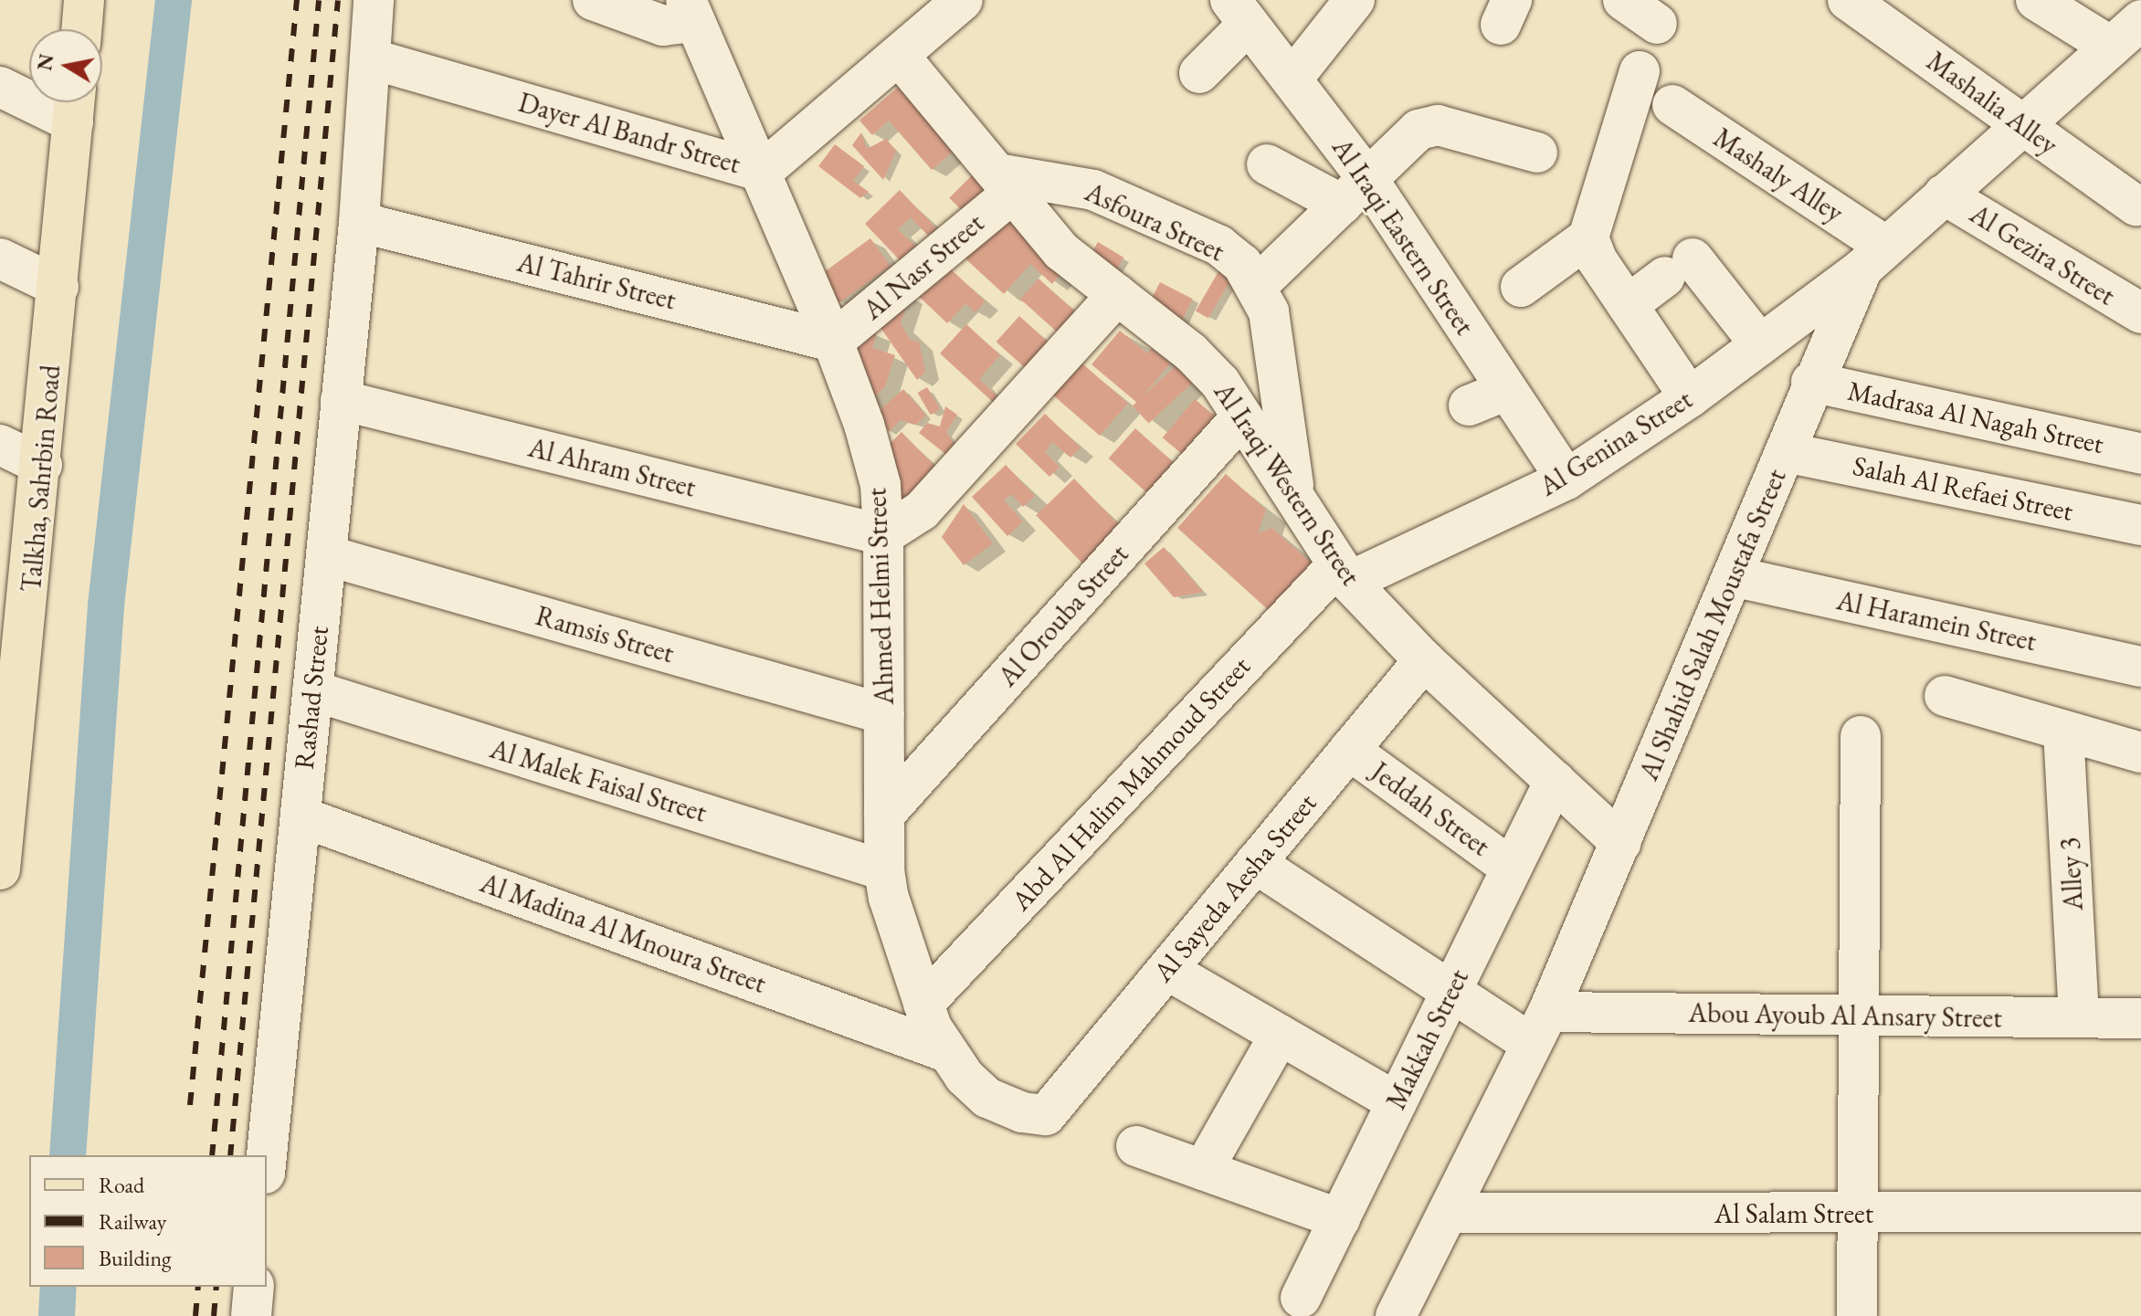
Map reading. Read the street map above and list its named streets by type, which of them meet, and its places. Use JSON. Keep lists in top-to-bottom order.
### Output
{
  "streets": {
    "main road": ["Talkha, Sahrbin Road"],
    "street": [
      "Mashalia Alley",
      "Dayer Al Bandr Street",
      "Mashaly Alley",
      "Asfoura Street",
      "Al Iraqi Eastern Street",
      "Al Gezira Street",
      "Al Nasr Street",
      "Al Tahrir Street",
      "Madrasa Al Nagah Street",
      "Al Genina Street",
      "Al Ahram Street",
      "Al Iraqi Western Street",
      "Salah Al Refaei Street",
      "Ahmed Helmi Street",
      "Al Orouba Street",
      "Al Haramein Street",
      "Al Shahid Salah Moustafa Street",
      "Ramsis Street",
      "Rashad Street",
      "Al Malek Faisal Street",
      "Abd Al Halim Mahmoud Street",
      "Jeddah Street",
      "Alley 3",
      "Al Sayeda Aesha Street",
      "Al Madina Al Mnoura Street",
      "Abou Ayoub Al Ansary Street",
      "Makkah Street",
      "Al Salam Street"
    ]
  },
  "crossings": [
    ["Mashalia Alley", "Al Shahid Salah Moustafa Street"],
    ["Dayer Al Bandr Street", "Al Iraqi Western Street"],
    ["Dayer Al Bandr Street", "Ahmed Helmi Street"],
    ["Dayer Al Bandr Street", "Rashad Street"],
    ["Mashaly Alley", "Al Genina Street"],
    ["Mashaly Alley", "Al Shahid Salah Moustafa Street"],
    ["Asfoura Street", "Al Nasr Street"],
    ["Asfoura Street", "Al Iraqi Western Street"],
    ["Al Iraqi Eastern Street", "Al Genina Street"],
    ["Al Gezira Street", "Al Shahid Salah Moustafa Street"],
    ["Al Nasr Street", "Al Tahrir Street"],
    ["Al Nasr Street", "Al Iraqi Western Street"],
    ["Al Nasr Street", "Ahmed Helmi Street"],
    ["Al Tahrir Street", "Ahmed Helmi Street"],
    ["Al Tahrir Street", "Rashad Street"],
    ["Madrasa Al Nagah Street", "Al Shahid Salah Moustafa Street"],
    ["Al Genina Street", "Al Iraqi Western Street"],
    ["Al Genina Street", "Al Shahid Salah Moustafa Street"],
    ["Al Genina Street", "Abd Al Halim Mahmoud Street"],
    ["Al Ahram Street", "Ahmed Helmi Street"],
    ["Al Ahram Street", "Rashad Street"],
    ["Al Iraqi Western Street", "Al Orouba Street"],
    ["Al Iraqi Western Street", "Al Shahid Salah Moustafa Street"],
    ["Al Iraqi Western Street", "Abd Al Halim Mahmoud Street"],
    ["Al Iraqi Western Street", "Al Sayeda Aesha Street"],
    ["Al Iraqi Western Street", "Makkah Street"],
    ["Salah Al Refaei Street", "Al Shahid Salah Moustafa Street"],
    ["Ahmed Helmi Street", "Al Orouba Street"],
    ["Ahmed Helmi Street", "Ramsis Street"],
    ["Ahmed Helmi Street", "Al Malek Faisal Street"],
    ["Ahmed Helmi Street", "Abd Al Halim Mahmoud Street"],
    ["Ahmed Helmi Street", "Al Sayeda Aesha Street"],
    ["Ahmed Helmi Street", "Al Madina Al Mnoura Street"],
    ["Al Haramein Street", "Al Shahid Salah Moustafa Street"],
    ["Al Shahid Salah Moustafa Street", "Abou Ayoub Al Ansary Street"],
    ["Al Shahid Salah Moustafa Street", "Al Salam Street"],
    ["Ramsis Street", "Rashad Street"],
    ["Rashad Street", "Al Malek Faisal Street"],
    ["Rashad Street", "Al Madina Al Mnoura Street"],
    ["Jeddah Street", "Al Sayeda Aesha Street"],
    ["Jeddah Street", "Makkah Street"],
    ["Alley 3", "Abou Ayoub Al Ansary Street"]
  ],
  "legend": ["Road", "Railway", "Building"],
  "north": "left"
}
